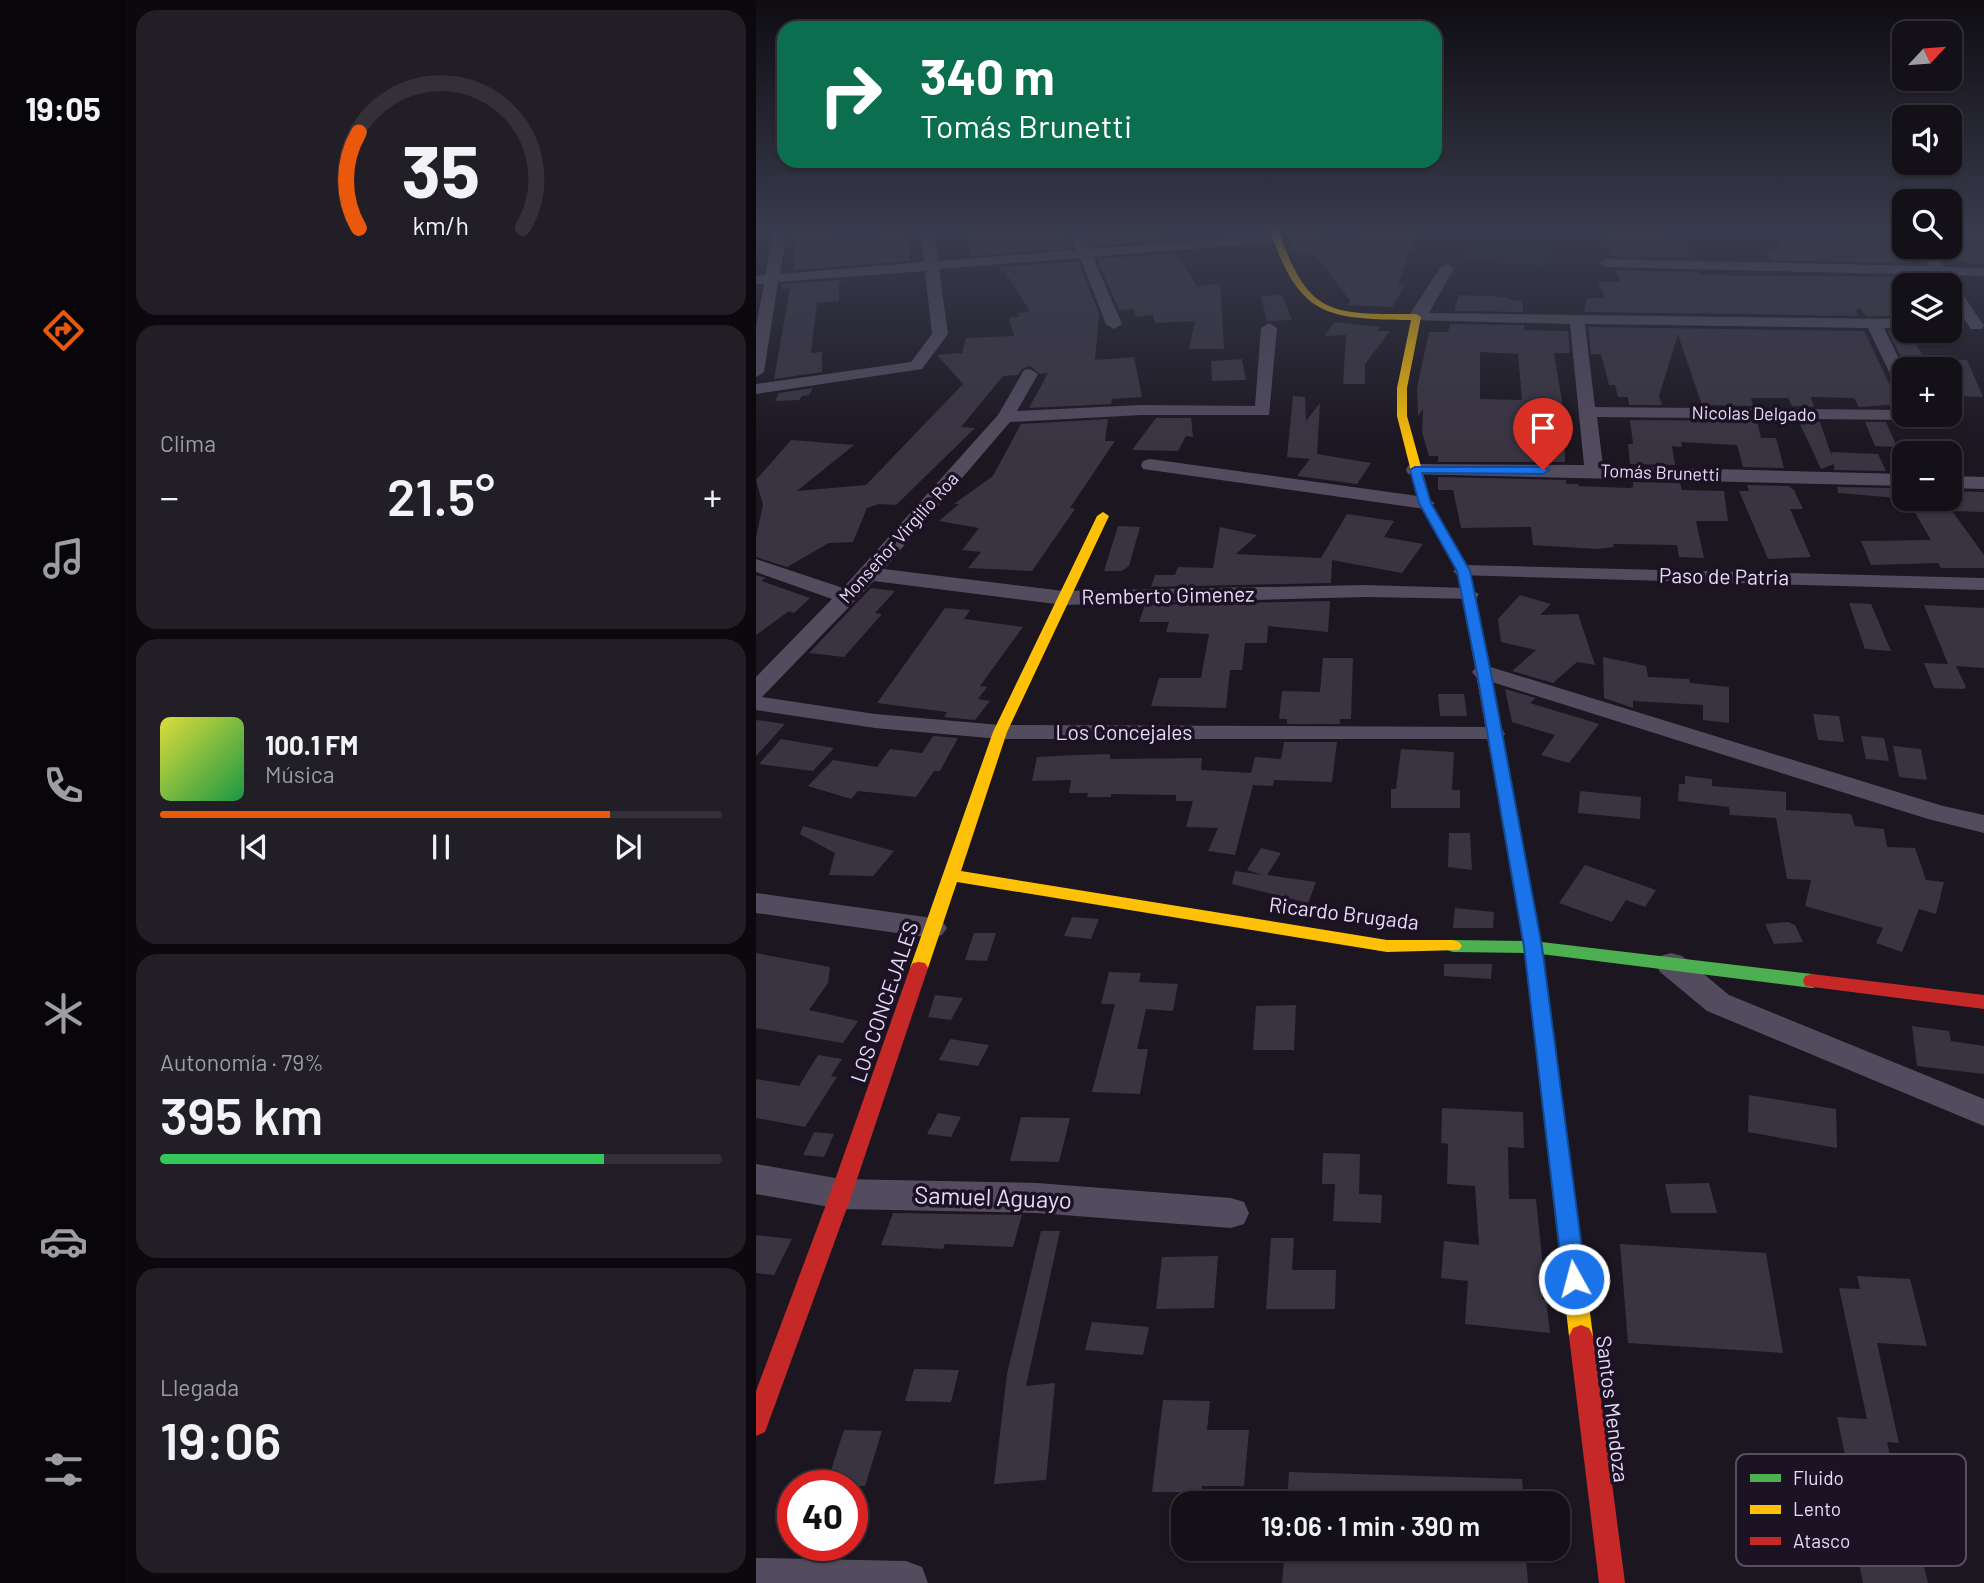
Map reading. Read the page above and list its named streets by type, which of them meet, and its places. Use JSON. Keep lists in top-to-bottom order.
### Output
{
  "streets": {
    "street": [
      "Nicolas Delgado",
      "Tomás Brunetti",
      "Monseñor Virgilio Roa",
      "Paso de Patria",
      "Remberto Gimenez",
      "Los Concejales",
      "Ricardo Brugada",
      "LOS CONCEJALES",
      "Samuel Aguayo",
      "Santos Mendoza"
    ]
  },
  "crossings": [
    ["Tomás Brunetti", "Santos Mendoza"],
    ["Monseñor Virgilio Roa", "Remberto Gimenez"],
    ["Paso de Patria", "Santos Mendoza"],
    ["Remberto Gimenez", "LOS CONCEJALES"],
    ["Remberto Gimenez", "Santos Mendoza"],
    ["Los Concejales", "LOS CONCEJALES"],
    ["Los Concejales", "Santos Mendoza"],
    ["Ricardo Brugada", "LOS CONCEJALES"],
    ["Ricardo Brugada", "Santos Mendoza"],
    ["LOS CONCEJALES", "Samuel Aguayo"]
  ],
  "legend": ["Fluido", "Lento", "Atasco"],
  "north": "top right",
  "page": {
    "tabs": "19:05",
    "map_buttons": ["+", "−"],
    "turn": ["340 m", "Tomás Brunetti"],
    "tile": [
      "Clima",
      ["Autonomía · 79%", "395 km"],
      ["Llegada", "19:06"]
    ],
    "heat": ["−", "21.5°", "+"],
    "song": ["100.1 FM", "Música"],
    "limit": "40",
    "trip": "19:06 · 1 min · 390 m",
    "gauge": ["35", "km/h"]
  }
}
